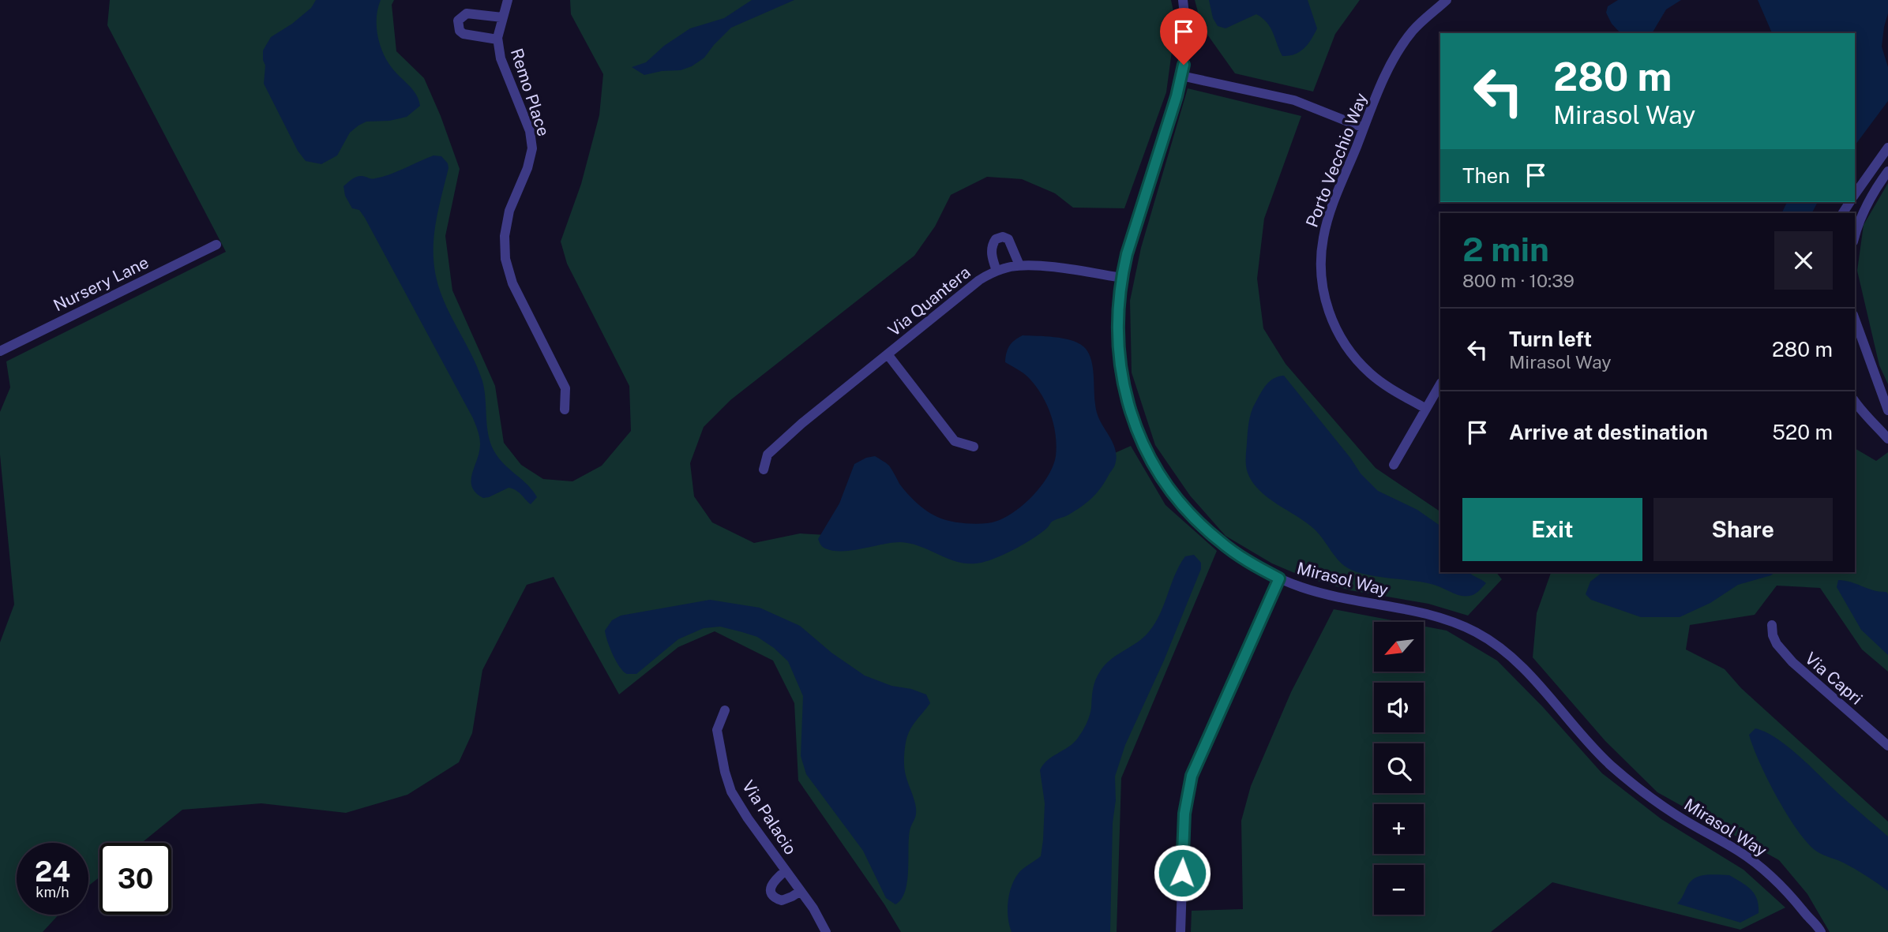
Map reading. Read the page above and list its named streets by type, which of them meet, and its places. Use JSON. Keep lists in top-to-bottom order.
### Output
{
  "streets": {
    "street": [
      "Remo Place",
      "Porto Vecchio Way",
      "Nursery Lane",
      "Via Quantera",
      "Mirasol Way",
      "Via Capri",
      "Via Palacio"
    ]
  },
  "crossings": [
    ["Via Quantera", "Mirasol Way"]
  ],
  "north": "bottom left",
  "page": {
    "turn": ["280 m", "Mirasol Way"],
    "then": "Then",
    "heading": ["2 min", "800 m · 10:39"],
    "list": [
      {
        "name": "Turn left",
        "note": "Mirasol Way",
        "value": "280 m"
      },
      {
        "name": "Arrive at destination",
        "value": "520 m"
      }
    ],
    "buttons": ["Exit", "Share"],
    "map_buttons": ["+", "−"],
    "speed": "24 km/h",
    "limit": "30"
  }
}
